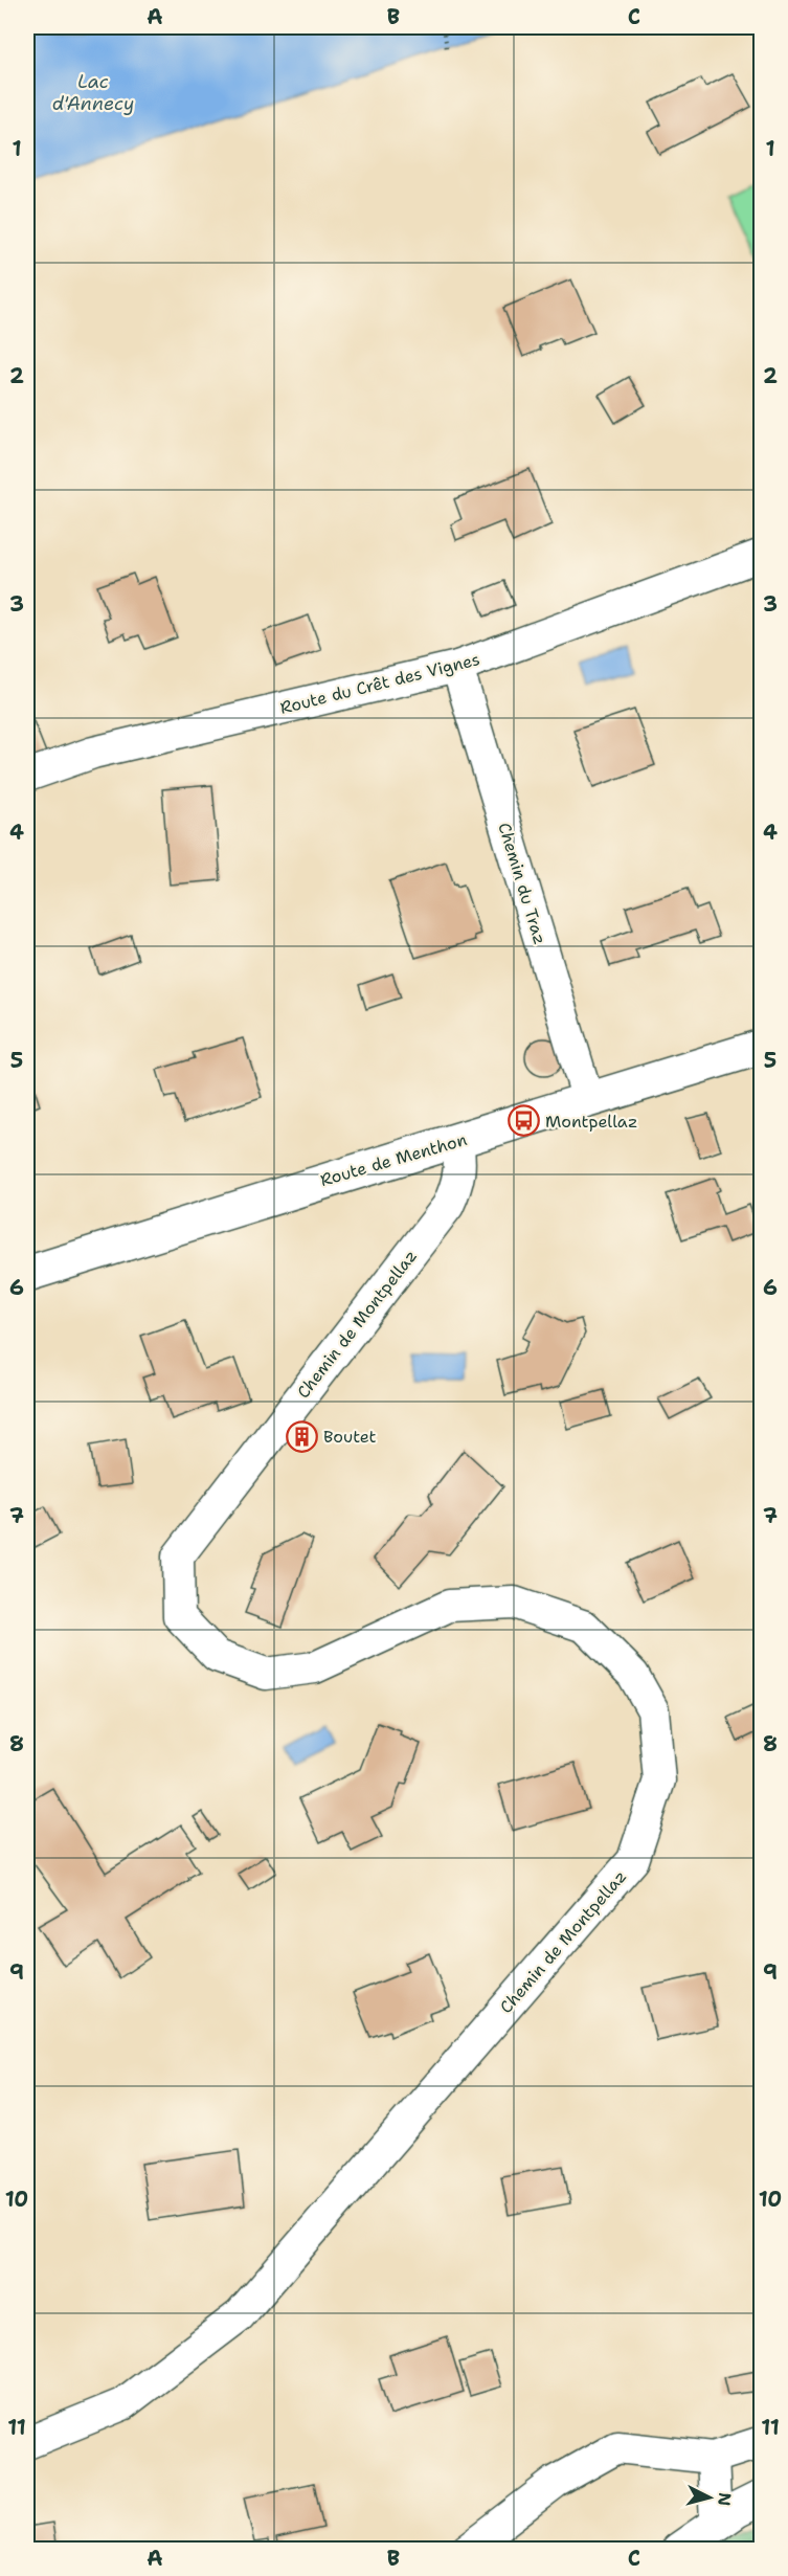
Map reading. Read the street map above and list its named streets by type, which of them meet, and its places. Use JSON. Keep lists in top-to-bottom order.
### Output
{
  "streets": {
    "main road": ["Route de Menthon"],
    "street": ["Route du Crêt des Vignes", "Chemin du Traz", "Chemin de Montpellaz"]
  },
  "crossings": [
    ["Route du Crêt des Vignes", "Chemin du Traz"],
    ["Chemin du Traz", "Route de Menthon"],
    ["Route de Menthon", "Chemin de Montpellaz"]
  ],
  "water": ["Lac d'Annecy"],
  "places": {
    "bus stop": ["Montpellaz"],
    "building": ["Boutet"]
  },
  "north": "right",
  "grid": {
    "columns": ["A", "B", "C"],
    "rows": [
      "1",
      "2",
      "3",
      "4",
      "5",
      "6",
      "7",
      "8",
      "9",
      "10",
      "11"
    ]
  }
}
